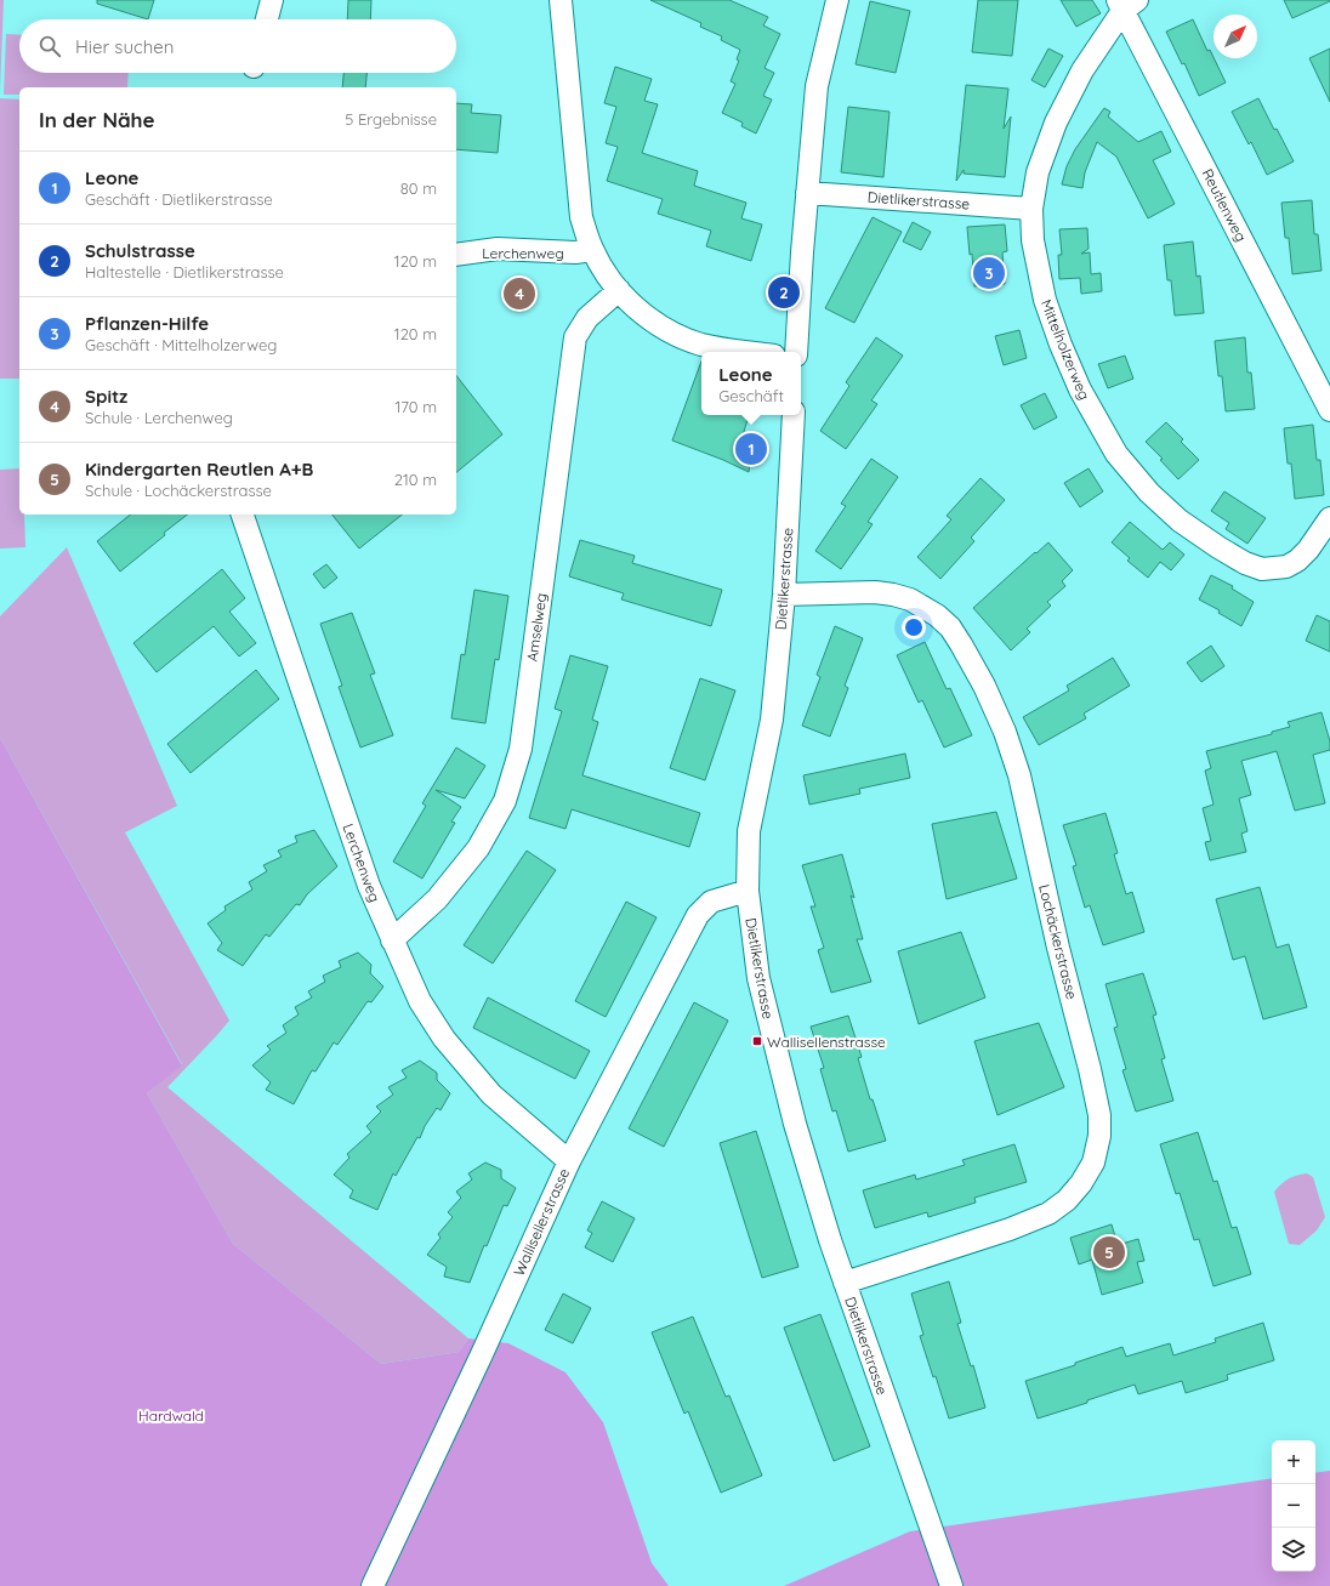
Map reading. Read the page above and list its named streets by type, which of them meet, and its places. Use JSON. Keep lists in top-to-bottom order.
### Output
{
  "streets": {
    "street": [
      "Dietlikerstrasse",
      "Reutlenweg",
      "Lerchenweg",
      "Mittelholzerweg",
      "Amselweg",
      "Lochäckerstrasse",
      "Wallisellerstrasse"
    ]
  },
  "crossings": [
    ["Dietlikerstrasse", "Mittelholzerweg"],
    ["Dietlikerstrasse", "Lochäckerstrasse"],
    ["Dietlikerstrasse", "Wallisellerstrasse"],
    ["Reutlenweg", "Mittelholzerweg"],
    ["Lerchenweg", "Amselweg"],
    ["Lerchenweg", "Wallisellerstrasse"]
  ],
  "parks": ["Hardwald"],
  "places": {
    "transit": ["Wallisellenstrasse"]
  },
  "north": "top right",
  "page": {
    "search": "Hier suchen",
    "heading": ["In der Nähe", "5 Ergebnisse"],
    "list": [
      {
        "mark": "1",
        "name": "Leone",
        "note": "Geschäft · Dietlikerstrasse",
        "value": "80 m"
      },
      {
        "mark": "2",
        "name": "Schulstrasse",
        "note": "Haltestelle · Dietlikerstrasse",
        "value": "120 m"
      },
      {
        "mark": "3",
        "name": "Pflanzen-Hilfe",
        "note": "Geschäft · Mittelholzerweg",
        "value": "120 m"
      },
      {
        "mark": "4",
        "name": "Spitz",
        "note": "Schule · Lerchenweg",
        "value": "170 m"
      },
      {
        "mark": "5",
        "name": "Kindergarten Reutlen A+B",
        "note": "Schule · Lochäckerstrasse",
        "value": "210 m"
      }
    ],
    "pins": [
      "3",
      "2",
      "4",
      "1",
      "5"
    ],
    "popup": ["Leone", "Geschäft"],
    "map_buttons": ["+", "−"]
  }
}
